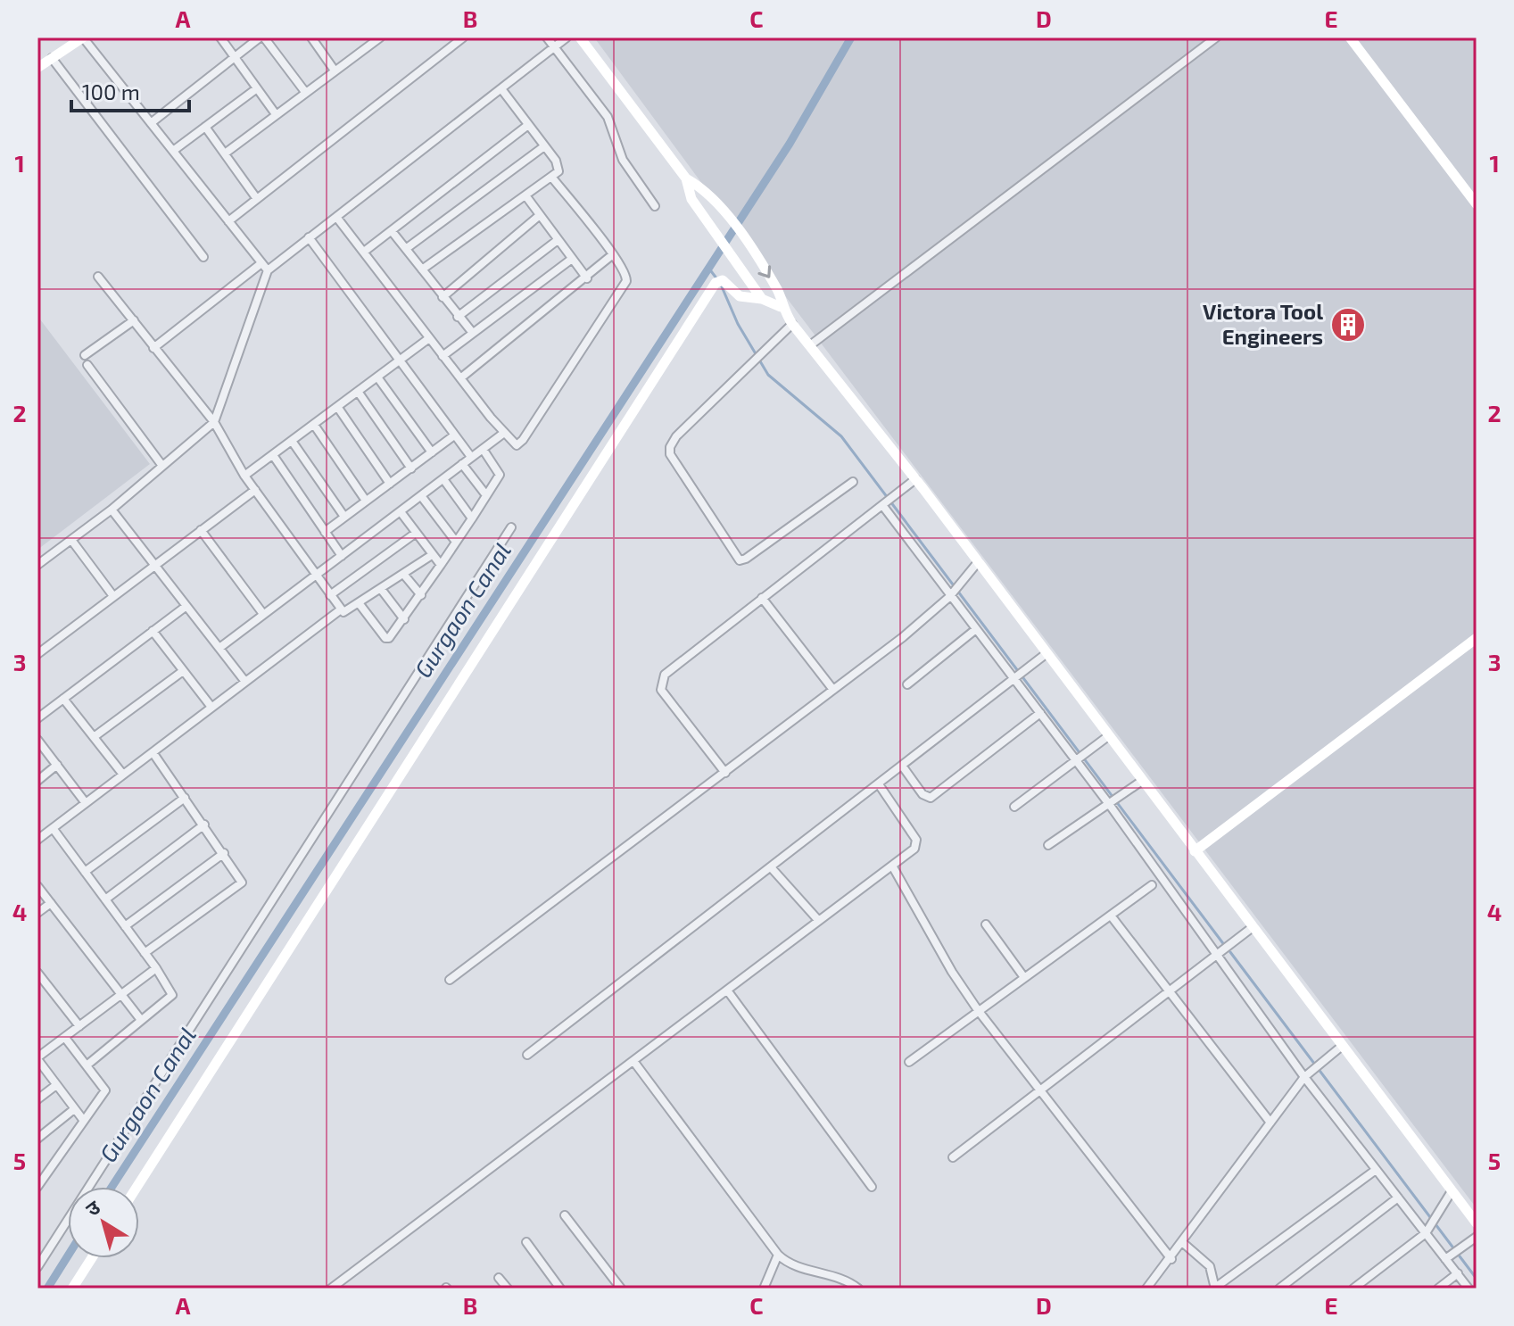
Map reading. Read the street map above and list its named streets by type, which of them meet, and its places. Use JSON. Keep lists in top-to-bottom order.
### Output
{
  "water": ["Gurgaon Canal"],
  "places": {
    "building": ["Victora Tool Engineers"]
  },
  "scale_bar": "100 m",
  "north": "top left",
  "grid": {
    "columns": [
      "A",
      "B",
      "C",
      "D",
      "E"
    ],
    "rows": [
      "1",
      "2",
      "3",
      "4",
      "5"
    ]
  }
}
